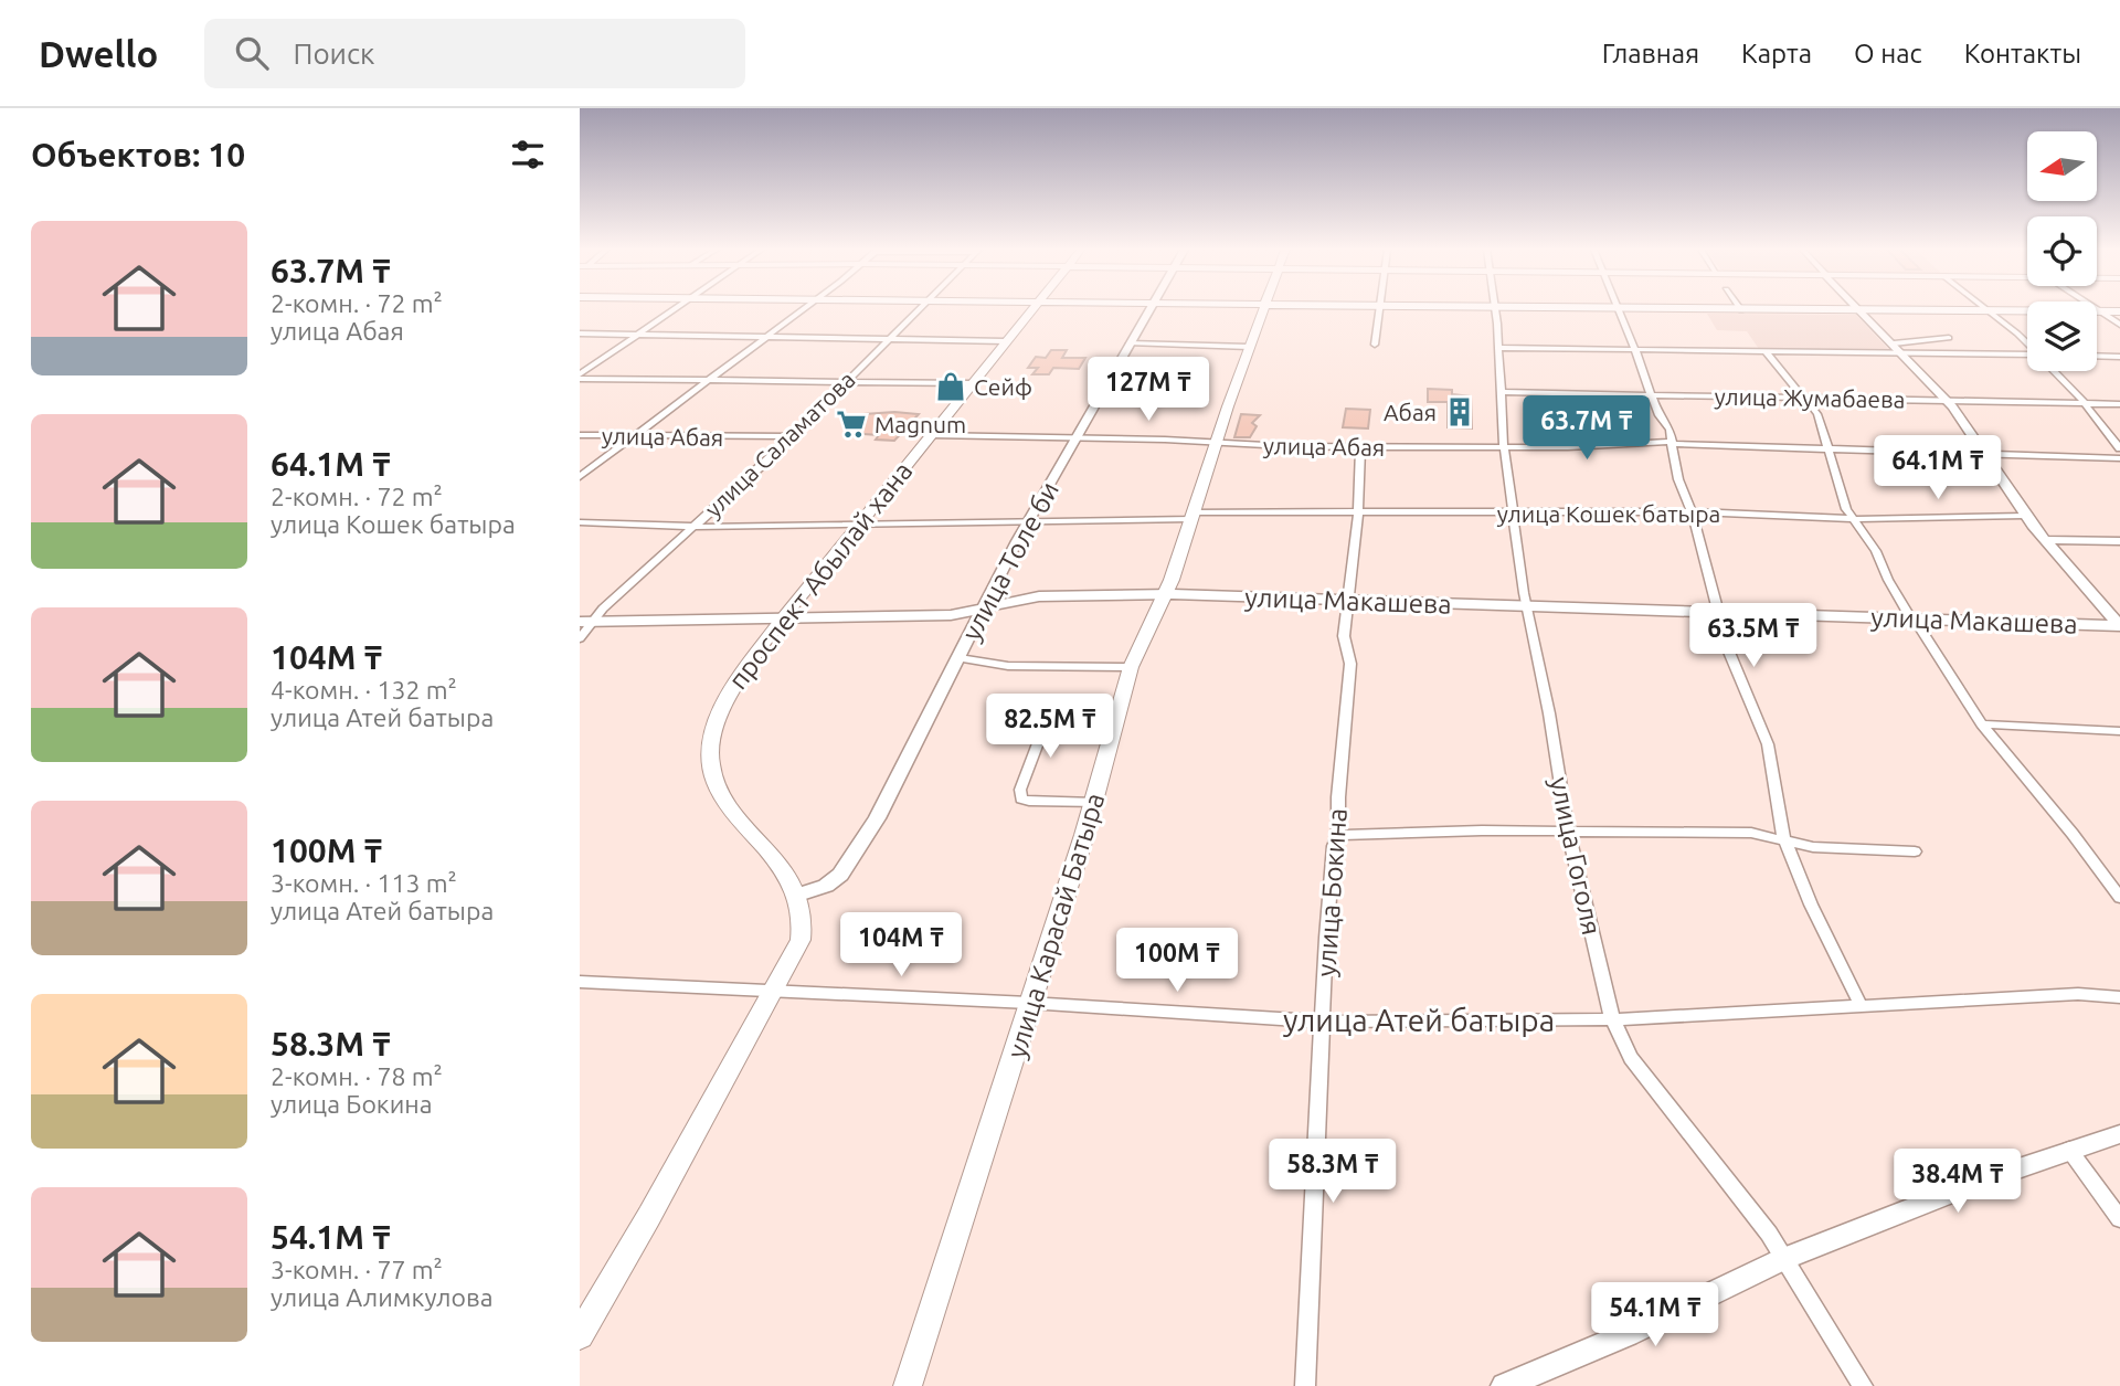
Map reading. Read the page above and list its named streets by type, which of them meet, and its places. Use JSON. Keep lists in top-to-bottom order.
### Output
{
  "streets": {
    "main road": ["проспект Абылай хана", "улица Карасай Батыра"],
    "street": [
      "улица Жумабаева",
      "улица Абая",
      "улица Саламатова",
      "улица Кошек батыра",
      "улица Толе би",
      "улица Макашева",
      "улица Гоголя",
      "улица Бокина",
      "улица Атей батыра"
    ]
  },
  "crossings": [
    ["улица Жумабаева", "улица Гоголя"],
    ["улица Абая", "улица Саламатова"],
    ["улица Абая", "улица Толе би"],
    ["улица Абая", "проспект Абылай хана"],
    ["улица Абая", "улица Гоголя"],
    ["улица Абая", "улица Бокина"],
    ["улица Абая", "улица Карасай Батыра"],
    ["улица Саламатова", "улица Кошек батыра"],
    ["улица Саламатова", "улица Макашева"],
    ["улица Кошек батыра", "улица Толе би"],
    ["улица Кошек батыра", "проспект Абылай хана"],
    ["улица Кошек батыра", "улица Гоголя"],
    ["улица Кошек батыра", "улица Бокина"],
    ["улица Кошек батыра", "улица Карасай Батыра"],
    ["улица Толе би", "проспект Абылай хана"],
    ["улица Толе би", "улица Макашева"],
    ["проспект Абылай хана", "улица Макашева"],
    ["проспект Абылай хана", "улица Атей батыра"],
    ["улица Макашева", "улица Гоголя"],
    ["улица Макашева", "улица Бокина"],
    ["улица Макашева", "улица Карасай Батыра"],
    ["улица Гоголя", "улица Атей батыра"],
    ["улица Бокина", "улица Атей батыра"],
    ["улица Карасай Батыра", "улица Атей батыра"]
  ],
  "places": {
    "shop": ["Сейф"],
    "building": ["Абая"],
    "supermarket": ["Magnum"]
  },
  "north": "left",
  "page": {
    "header": "Dwello",
    "search": "Поиск",
    "nav": [
      "Главная",
      "Карта",
      "О нас",
      "Контакты"
    ],
    "heading": "Объектов: 10",
    "list": [
      {
        "name": "63.7M ₸",
        "note": "2-комн. · 72 m² · улица Абая"
      },
      {
        "name": "64.1M ₸",
        "note": "2-комн. · 72 m² · улица Кошек батыра"
      },
      {
        "name": "104M ₸",
        "note": "4-комн. · 132 m² · улица Атей батыра"
      },
      {
        "name": "100M ₸",
        "note": "3-комн. · 113 m² · улица Атей батыра"
      },
      {
        "name": "58.3M ₸",
        "note": "2-комн. · 78 m² · улица Бокина"
      },
      {
        "name": "54.1M ₸",
        "note": "3-комн. · 77 m² · улица Алимкулова"
      }
    ],
    "price": [
      "127M ₸",
      "63.7M ₸",
      "64.1M ₸",
      "63.5M ₸",
      "82.5M ₸",
      "104M ₸",
      "100M ₸",
      "58.3M ₸",
      "38.4M ₸",
      "54.1M ₸"
    ]
  }
}
